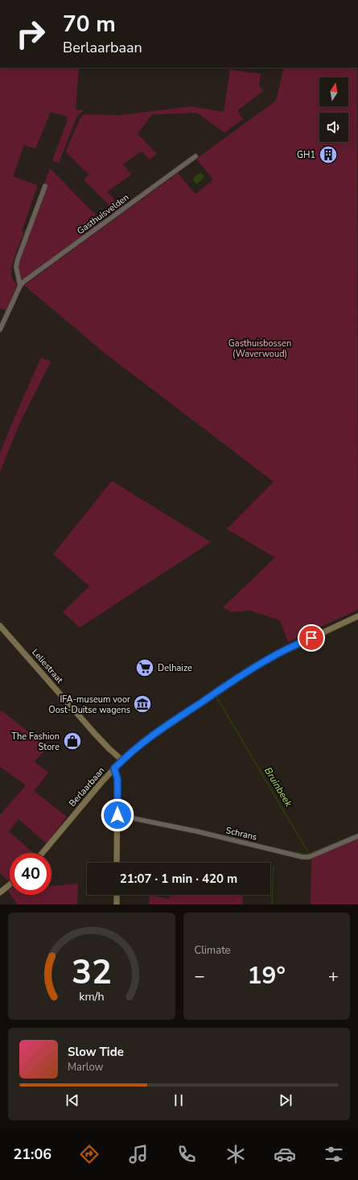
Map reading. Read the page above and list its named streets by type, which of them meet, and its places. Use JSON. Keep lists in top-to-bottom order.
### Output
{
  "streets": {
    "street": [
      "Gasthuisvelden",
      "Leliestraat",
      "Berlaarbaan",
      "Schrans"
    ]
  },
  "crossings": [
    ["Leliestraat", "Berlaarbaan"]
  ],
  "water": ["Bruinbeek"],
  "parks": ["Gasthuisbossen (Waverwoud)"],
  "places": {
    "building": ["GH1"],
    "supermarket": ["Delhaize"],
    "museum": ["IFA-museum voor Oost-Duitse wagens"],
    "shop": ["The Fashion Store"]
  },
  "north": "top",
  "page": {
    "turn": ["70 m", "Berlaarbaan"],
    "limit": "40",
    "trip": "21:07 · 1 min · 420 m",
    "tile": "Climate",
    "heat": ["−", "19°", "+"],
    "song": ["Slow Tide", "Marlow"],
    "tabs": "21:06",
    "gauge": ["32", "km/h"]
  }
}
